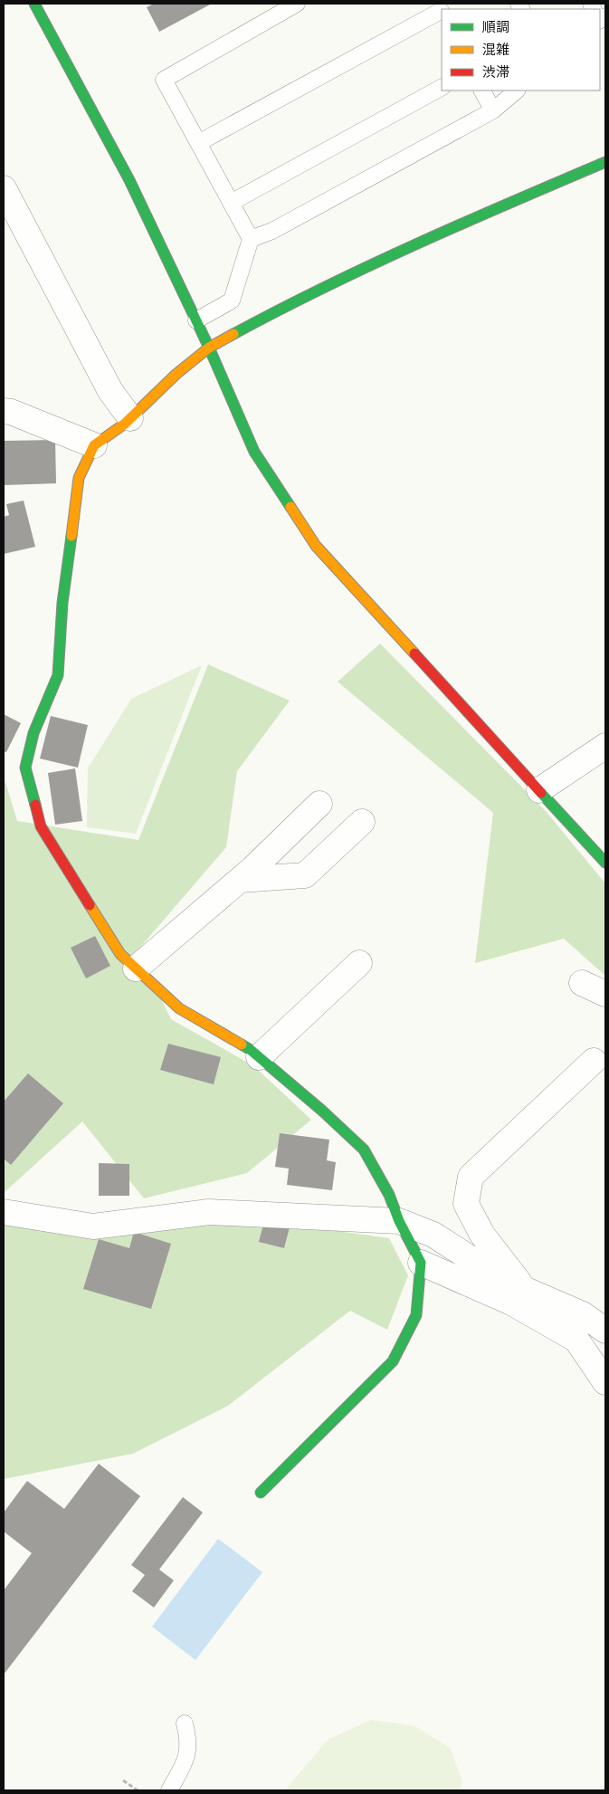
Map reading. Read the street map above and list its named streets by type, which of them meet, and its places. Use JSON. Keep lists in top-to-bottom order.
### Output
{
  "legend": ["順調", "混雑", "渋滞"]
}
